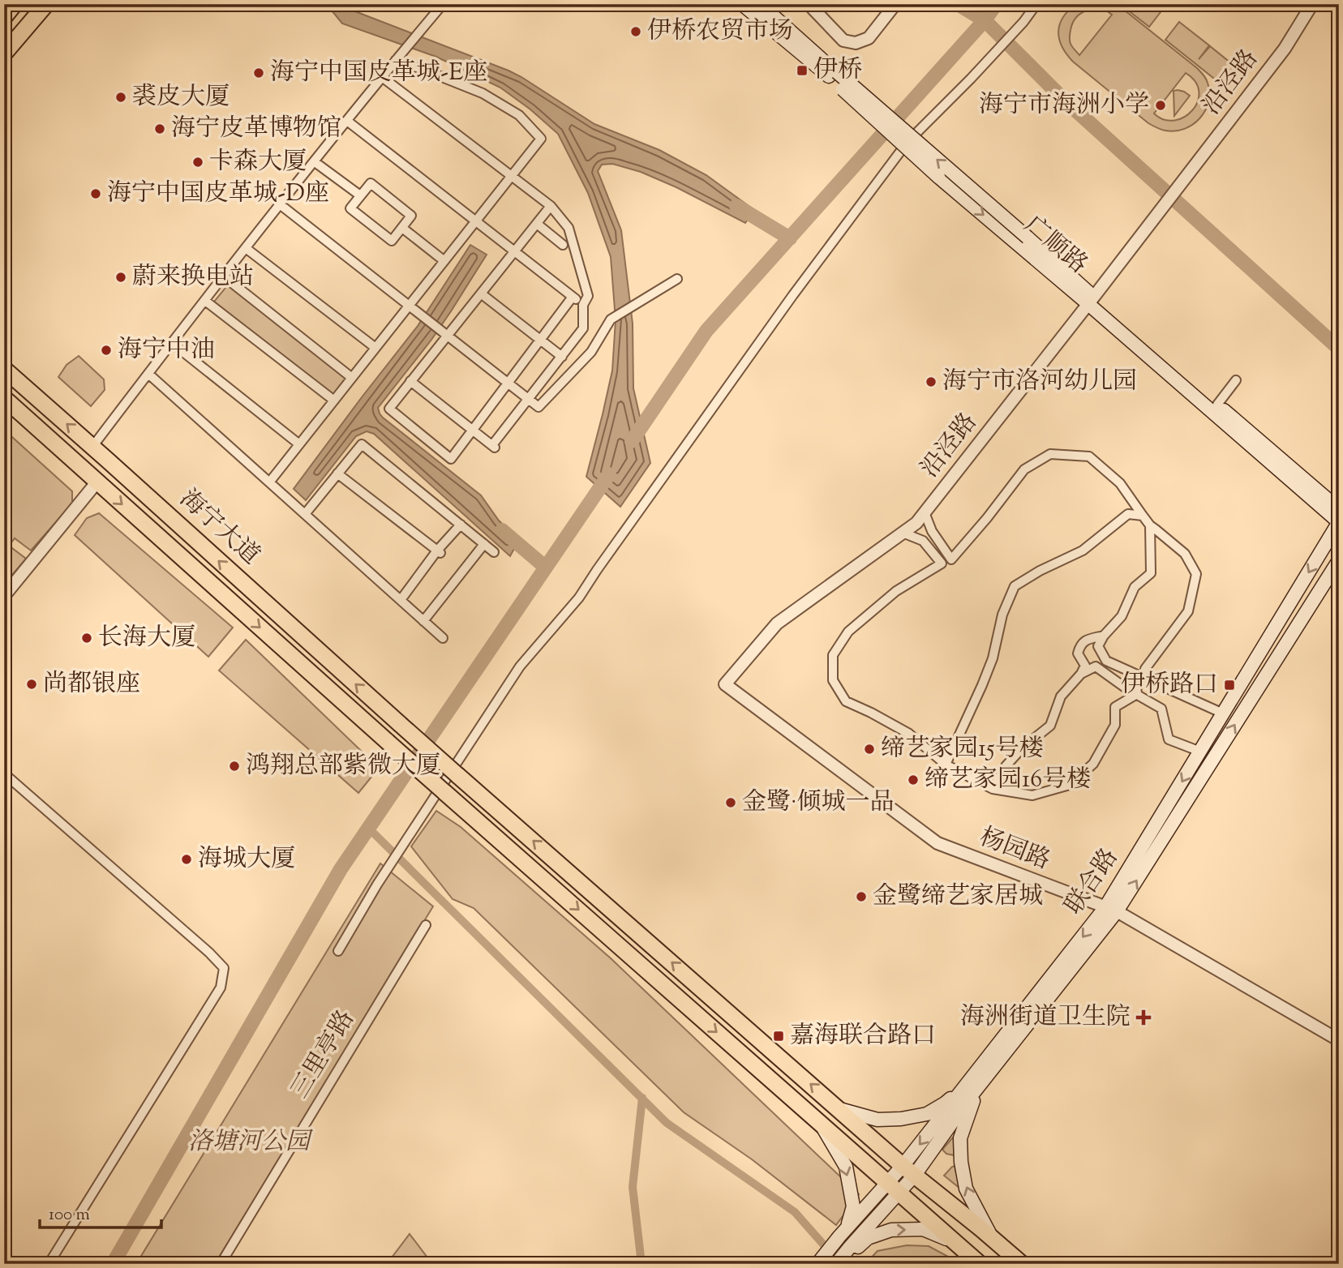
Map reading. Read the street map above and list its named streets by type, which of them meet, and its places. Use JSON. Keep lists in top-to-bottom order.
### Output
{
  "streets": {
    "highway": ["海宁大道"],
    "main road": ["广顺路", "联合路"],
    "street": ["沿泾路", "杨园路", "三里亭路"]
  },
  "crossings": [
    ["沿泾路", "广顺路"],
    ["沿泾路", "杨园路"],
    ["广顺路", "联合路"],
    ["杨园路", "联合路"]
  ],
  "parks": ["洛塘河公园"],
  "places": {
    "other": [
      "伊桥农贸市场",
      "海宁中国皮革城-E座",
      "裘皮大厦",
      "海宁市海洲小学",
      "海宁皮革博物馆",
      "卡森大厦",
      "海宁中国皮革城-D座",
      "蔚来换电站",
      "海宁中油",
      "海宁市洛河幼儿园",
      "长海大厦",
      "尚都银座",
      "缔艺家园15号楼",
      "鸿翔总部紫微大厦",
      "缔艺家园16号楼",
      "金鹭·倾城一品",
      "海城大厦",
      "金鹭缔艺家居城"
    ],
    "transit": ["伊桥", "伊桥路口", "嘉海联合路口"],
    "health": ["海洲街道卫生院"]
  },
  "scale_bar": "100 m"
}
